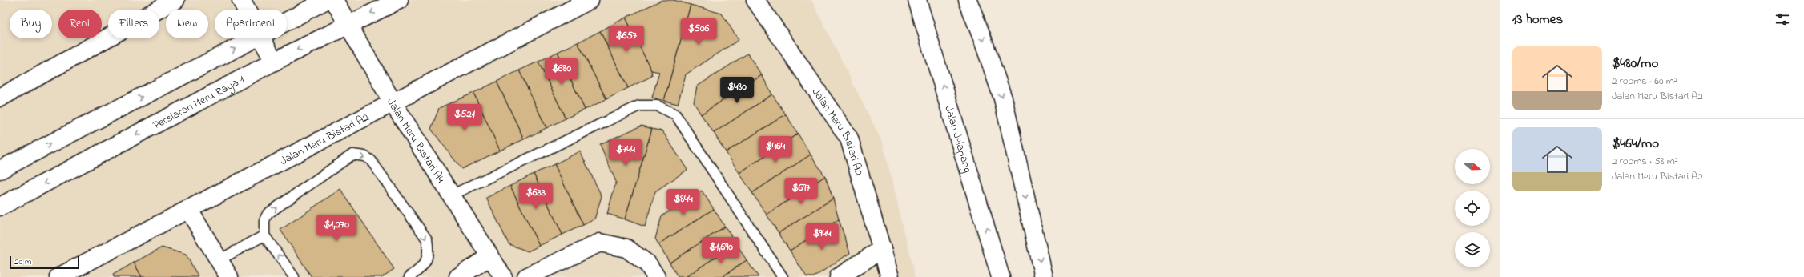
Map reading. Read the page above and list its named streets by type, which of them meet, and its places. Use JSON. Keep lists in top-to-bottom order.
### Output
{
  "streets": {
    "street": [
      "Persiaran Meru Raya 1",
      "Jalan Meru Bistari A2",
      "Jalan Jelapang",
      "Jalan Meru Bistari A4"
    ]
  },
  "crossings": [
    ["Persiaran Meru Raya 1", "Jalan Meru Bistari A4"],
    ["Jalan Meru Bistari A2", "Jalan Meru Bistari A4"]
  ],
  "scale_bar": "20 m",
  "north": "right",
  "page": {
    "heading": "13 homes",
    "chip": [
      "Buy",
      "Rent",
      "Filters",
      "New",
      "Apartment"
    ],
    "price": [
      "$506",
      "$657",
      "$680",
      "$480",
      "$521",
      "$464",
      "$744",
      "$697",
      "$633",
      "$844",
      "$1,270",
      "$944",
      "$1,690"
    ],
    "list": [
      {
        "name": "$480/mo",
        "note": "2 rooms · 60 m² · Jalan Meru Bistari A2"
      },
      {
        "name": "$464/mo",
        "note": "2 rooms · 58 m² · Jalan Meru Bistari A2"
      }
    ],
    "scale": "20 m"
  }
}
